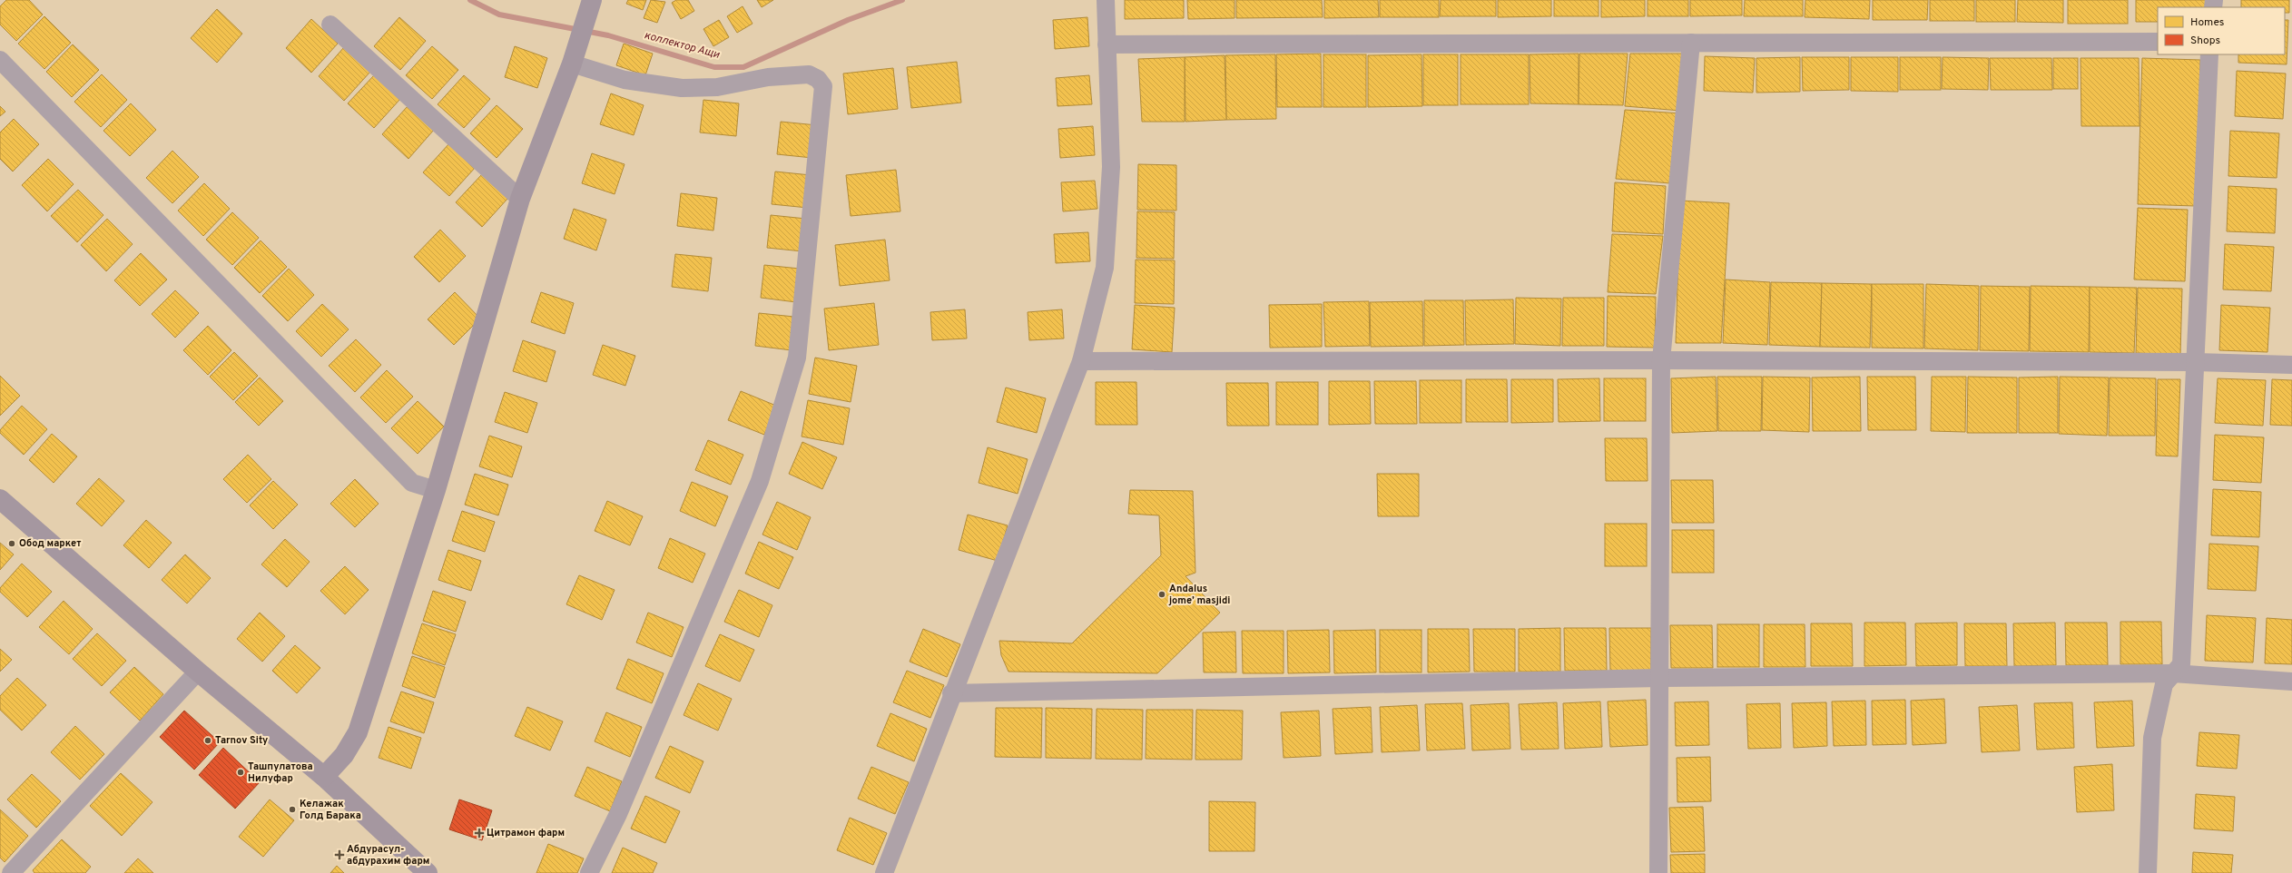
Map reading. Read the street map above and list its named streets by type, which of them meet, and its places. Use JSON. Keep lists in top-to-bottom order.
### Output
{
  "water": ["коллектор Ащи"],
  "places": {
    "other": [
      "Обод маркет",
      "Andalus jome’ masjidi",
      "Tarnov Sity",
      "Ташпулатова Нилуфар",
      "Келажак Голд Барака"
    ],
    "health": ["Цитрамон фарм", "Абдурасул- абдурахим фарм"]
  },
  "legend": ["Homes", "Shops"]
}
